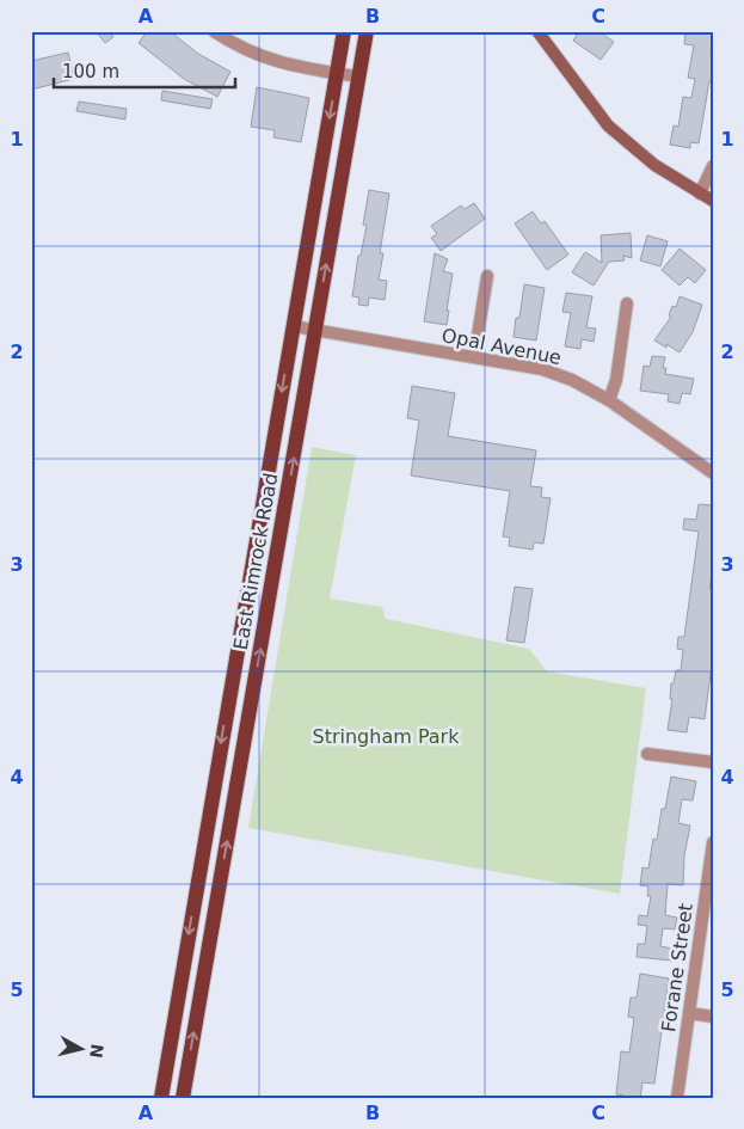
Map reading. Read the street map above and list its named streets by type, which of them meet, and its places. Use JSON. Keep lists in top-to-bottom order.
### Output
{
  "streets": {
    "main road": ["East Rimrock Road"],
    "street": ["Opal Avenue", "Forane Street"]
  },
  "crossings": [
    ["Opal Avenue", "East Rimrock Road"]
  ],
  "parks": ["Stringham Park"],
  "scale_bar": "100 m",
  "north": "right",
  "grid": {
    "columns": ["A", "B", "C"],
    "rows": [
      "1",
      "2",
      "3",
      "4",
      "5"
    ]
  }
}
